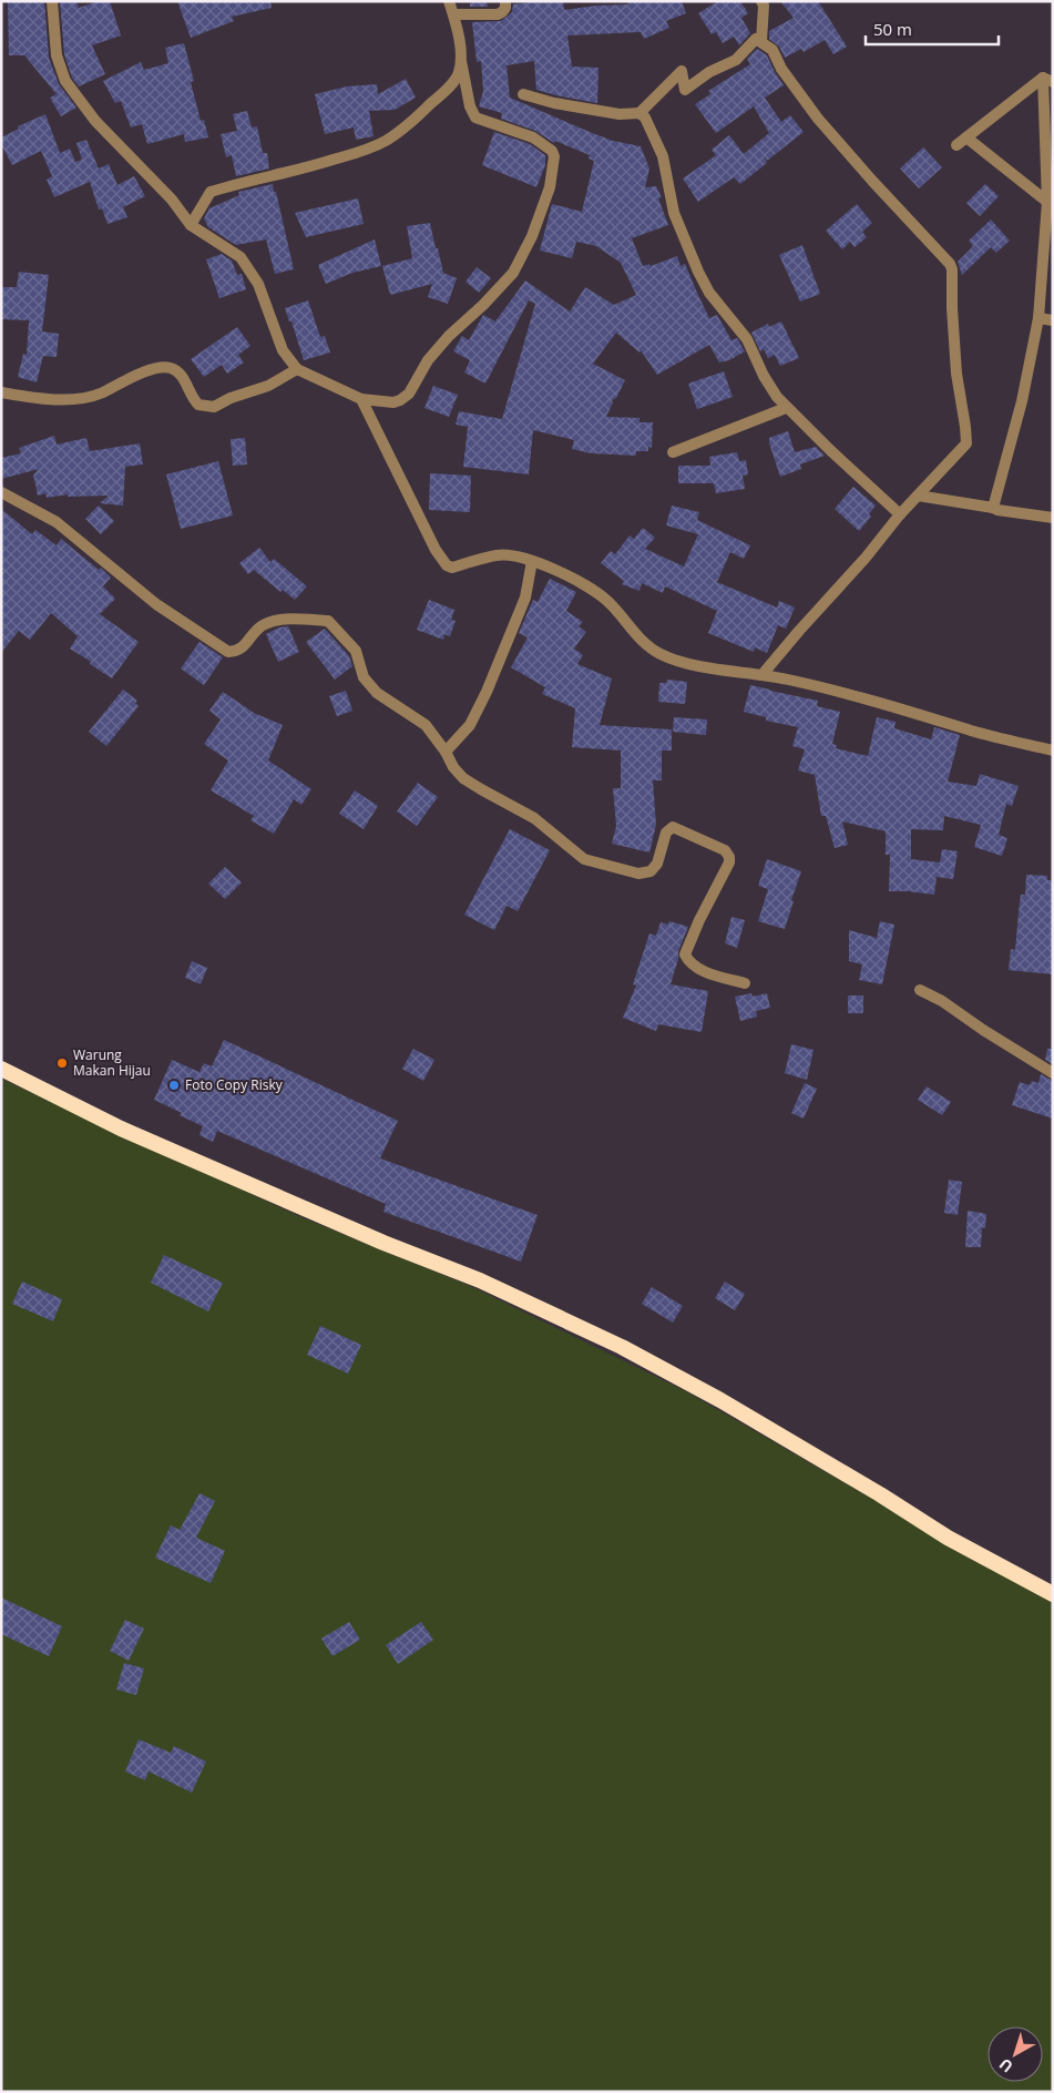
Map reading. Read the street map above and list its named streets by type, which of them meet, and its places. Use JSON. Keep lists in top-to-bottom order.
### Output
{
  "places": ["Warung Makan Hijau", "Foto Copy Risky"],
  "scale_bar": "50 m",
  "north": "bottom left"
}
